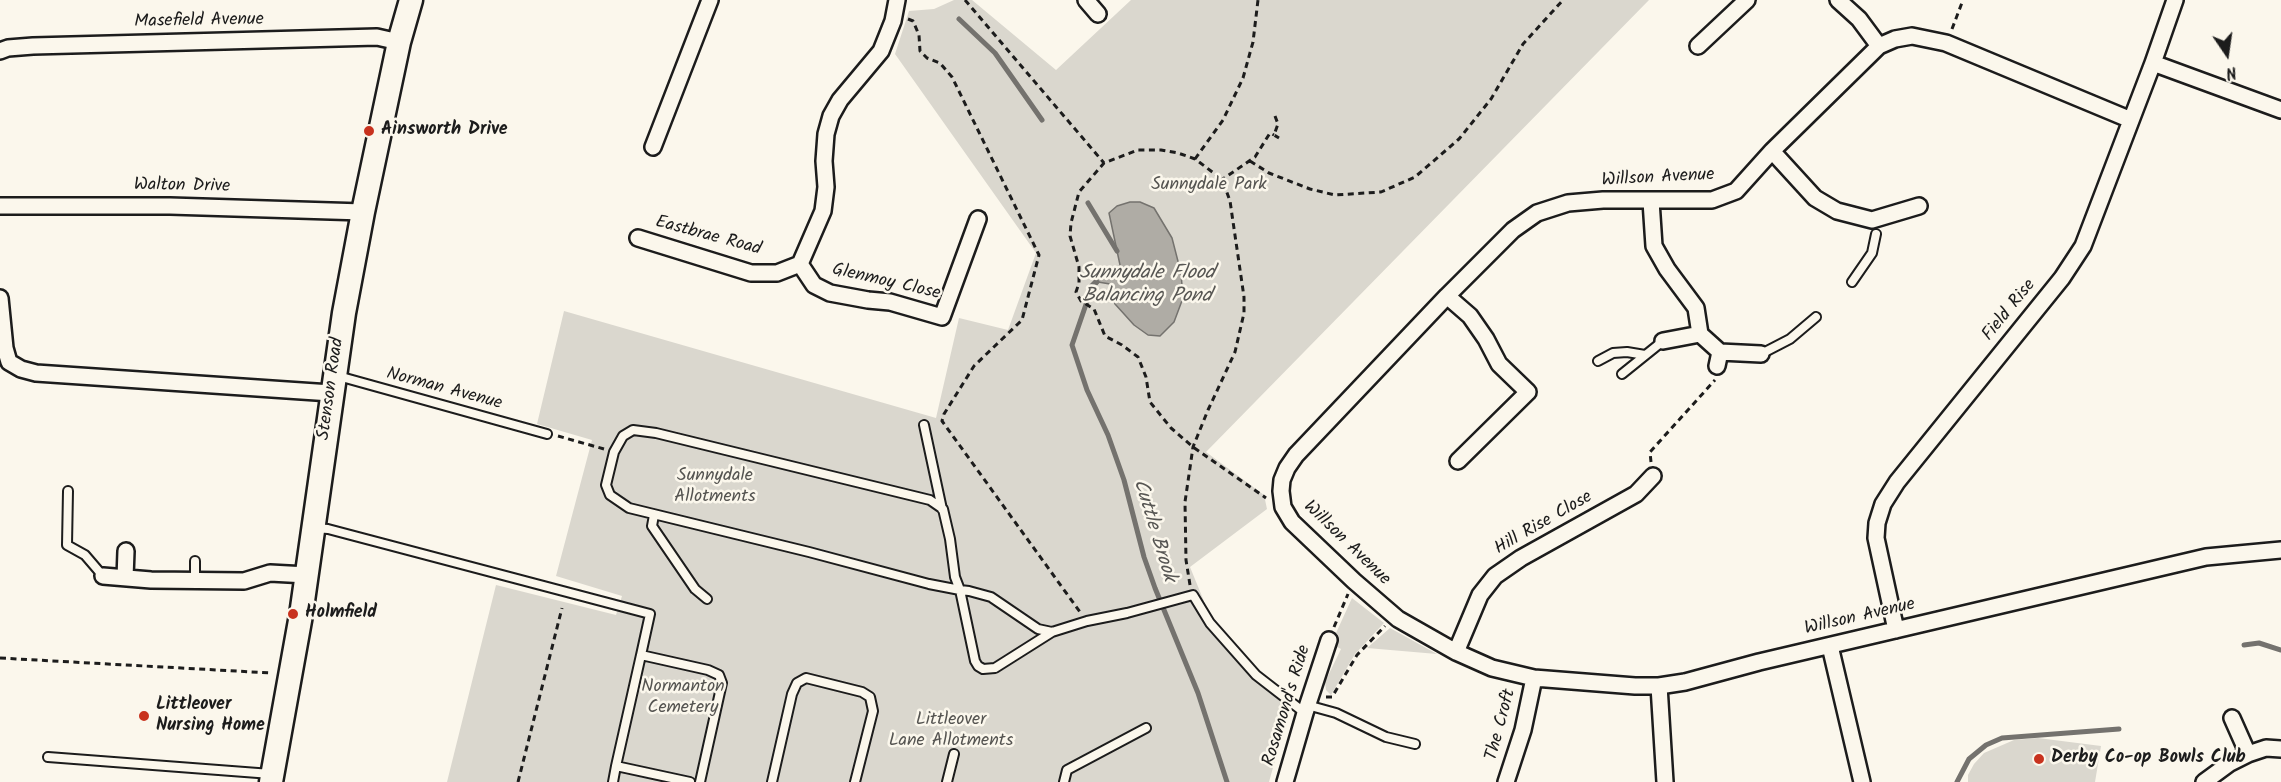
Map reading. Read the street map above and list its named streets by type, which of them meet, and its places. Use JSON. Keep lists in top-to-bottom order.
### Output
{
  "streets": {
    "street": [
      "Masefield Avenue",
      "Willson Avenue",
      "Walton Drive",
      "Eastbrae Road",
      "Glenmoy Close",
      "Field Rise",
      "Stenson Road",
      "Hill Rise Close",
      "Rosamond's Ride",
      "The Croft"
    ],
    "lane": ["Norman Avenue"]
  },
  "crossings": [
    ["Masefield Avenue", "Stenson Road"],
    ["Willson Avenue", "Field Rise"],
    ["Willson Avenue", "Hill Rise Close"],
    ["Willson Avenue", "The Croft"],
    ["Walton Drive", "Stenson Road"],
    ["Eastbrae Road", "Glenmoy Close"],
    ["Stenson Road", "Norman Avenue"]
  ],
  "water": ["Sunnydale Flood Balancing Pond", "Cuttle Brook"],
  "parks": [
    "Sunnydale Park",
    "Sunnydale Allotments",
    "Normanton Cemetery",
    "Littleover Lane Allotments"
  ],
  "places": [
    "Ainsworth Drive",
    "Holmfield",
    "Littleover Nursing Home",
    "Derby Co-op Bowls Club"
  ],
  "north": "bottom"
}
